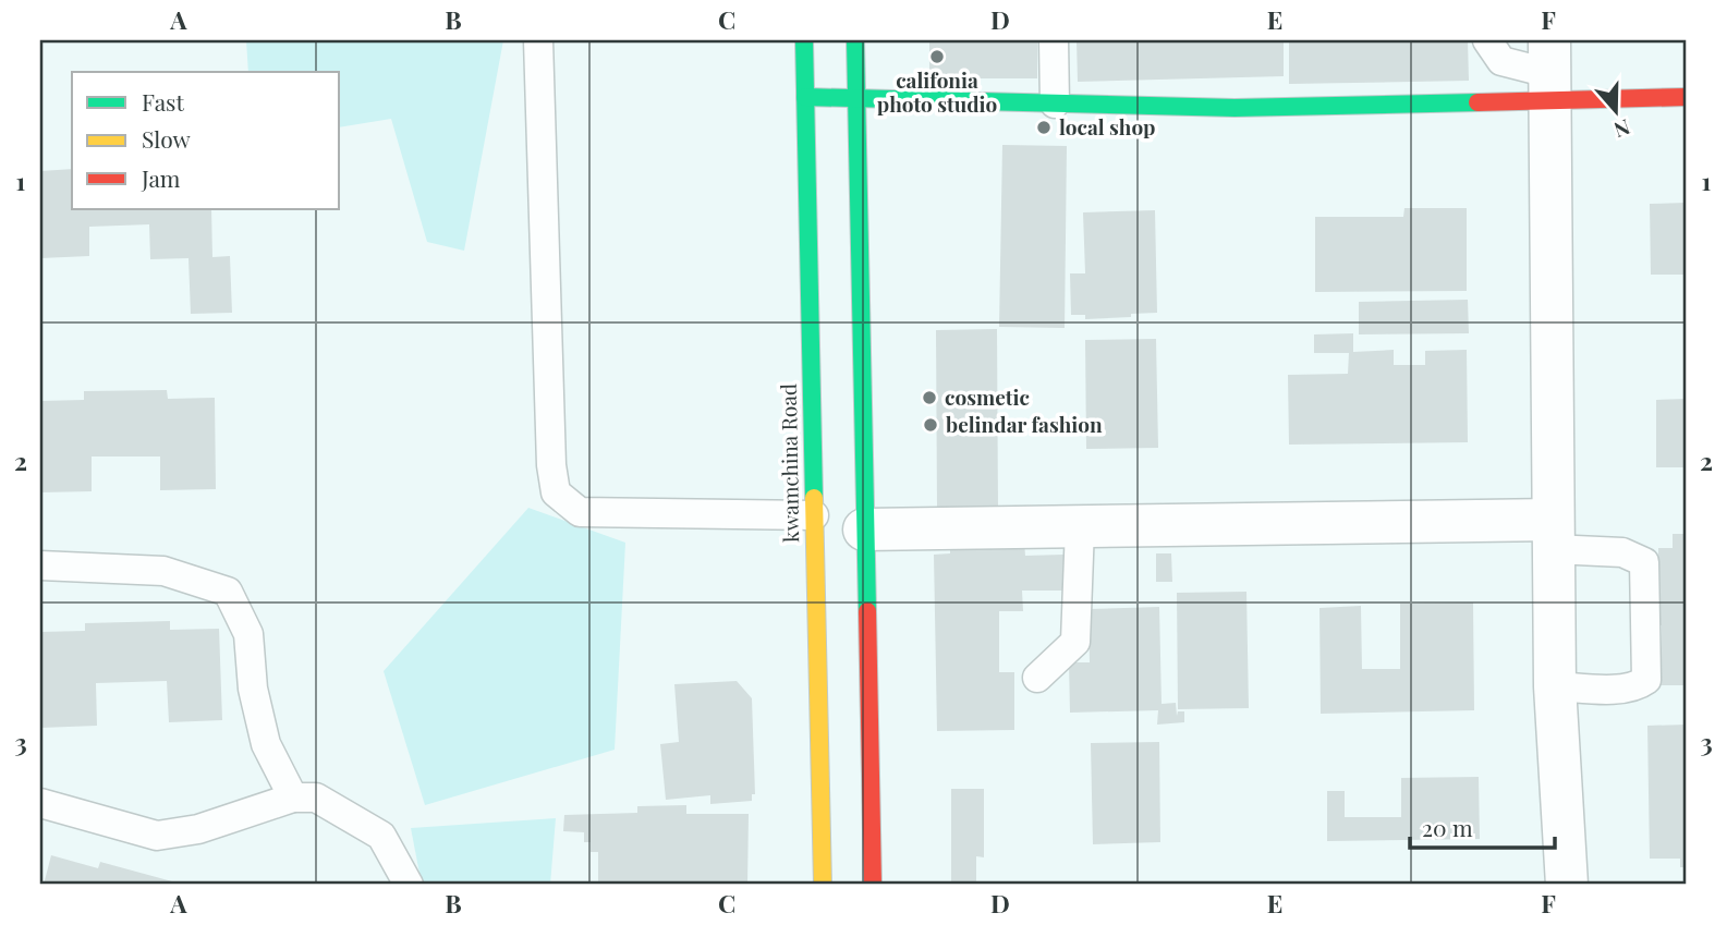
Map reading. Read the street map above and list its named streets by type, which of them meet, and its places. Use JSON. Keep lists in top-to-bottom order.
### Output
{
  "streets": {
    "main road": ["kwamchina Road"]
  },
  "places": [
    "califonia photo studio",
    "local shop",
    "cosmetic",
    "belindar fashion"
  ],
  "legend": ["Fast", "Slow", "Jam"],
  "scale_bar": "20 m",
  "north": "bottom",
  "grid": {
    "columns": [
      "A",
      "B",
      "C",
      "D",
      "E",
      "F"
    ],
    "rows": ["1", "2", "3"]
  }
}
